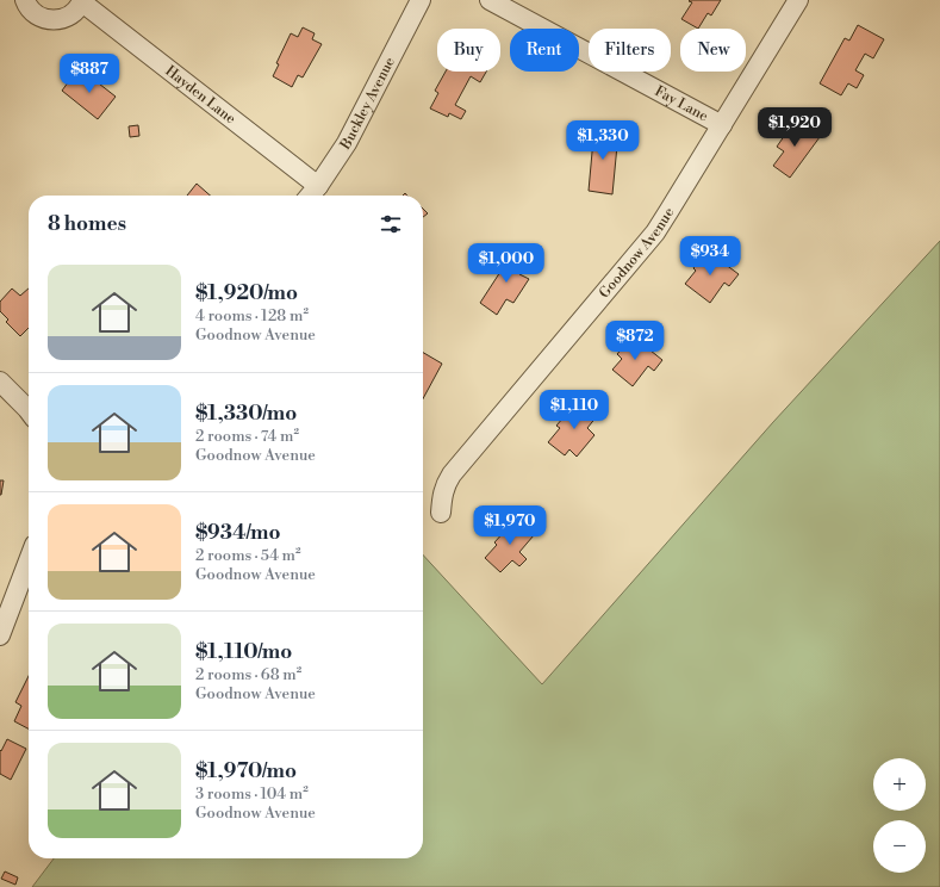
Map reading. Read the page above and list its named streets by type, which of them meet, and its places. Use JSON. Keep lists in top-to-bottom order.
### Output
{
  "streets": {
    "street": [
      "Hayden Lane",
      "Buckley Avenue",
      "Fay Lane",
      "Goodnow Avenue"
    ]
  },
  "crossings": [
    ["Hayden Lane", "Buckley Avenue"],
    ["Fay Lane", "Goodnow Avenue"]
  ],
  "page": {
    "chip": [
      "Buy",
      "Rent",
      "Filters",
      "New"
    ],
    "price": [
      "$887",
      "$1,920",
      "$1,330",
      "$934",
      "$1,000",
      "$872",
      "$1,110",
      "$1,970"
    ],
    "heading": "8 homes",
    "list": [
      {
        "name": "$1,920/mo",
        "note": "4 rooms · 128 m² · Goodnow Avenue"
      },
      {
        "name": "$1,330/mo",
        "note": "2 rooms · 74 m² · Goodnow Avenue"
      },
      {
        "name": "$934/mo",
        "note": "2 rooms · 54 m² · Goodnow Avenue"
      },
      {
        "name": "$1,110/mo",
        "note": "2 rooms · 68 m² · Goodnow Avenue"
      },
      {
        "name": "$1,970/mo",
        "note": "3 rooms · 104 m² · Goodnow Avenue"
      }
    ],
    "map_buttons": ["+", "−"]
  }
}
